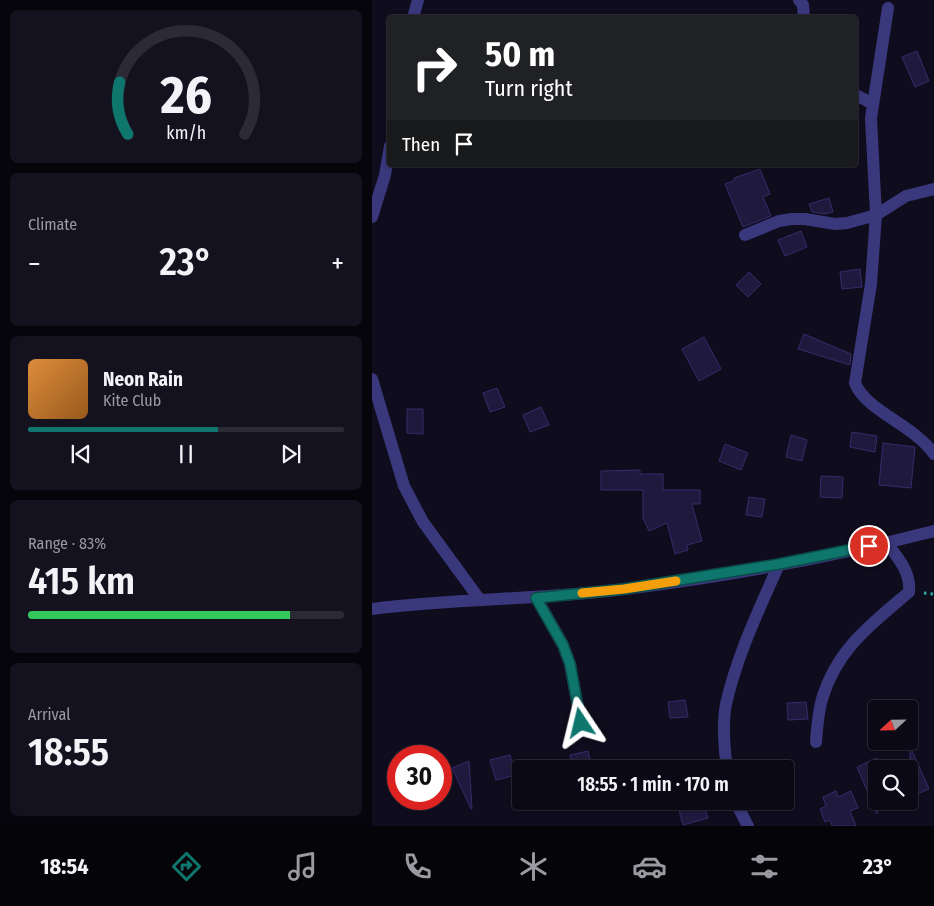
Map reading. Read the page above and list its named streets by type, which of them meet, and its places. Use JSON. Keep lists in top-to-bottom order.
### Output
{
  "north": "left",
  "page": {
    "turn": ["50 m", "Turn right"],
    "then": "Then",
    "tile": [
      "Climate",
      ["Range · 83%", "415 km"],
      ["Arrival", "18:55"]
    ],
    "heat": ["−", "23°", "+"],
    "song": ["Neon Rain", "Kite Club"],
    "limit": "30",
    "trip": "18:55 · 1 min · 170 m",
    "tabs": ["18:54", "23°"],
    "gauge": ["26", "km/h"]
  }
}
